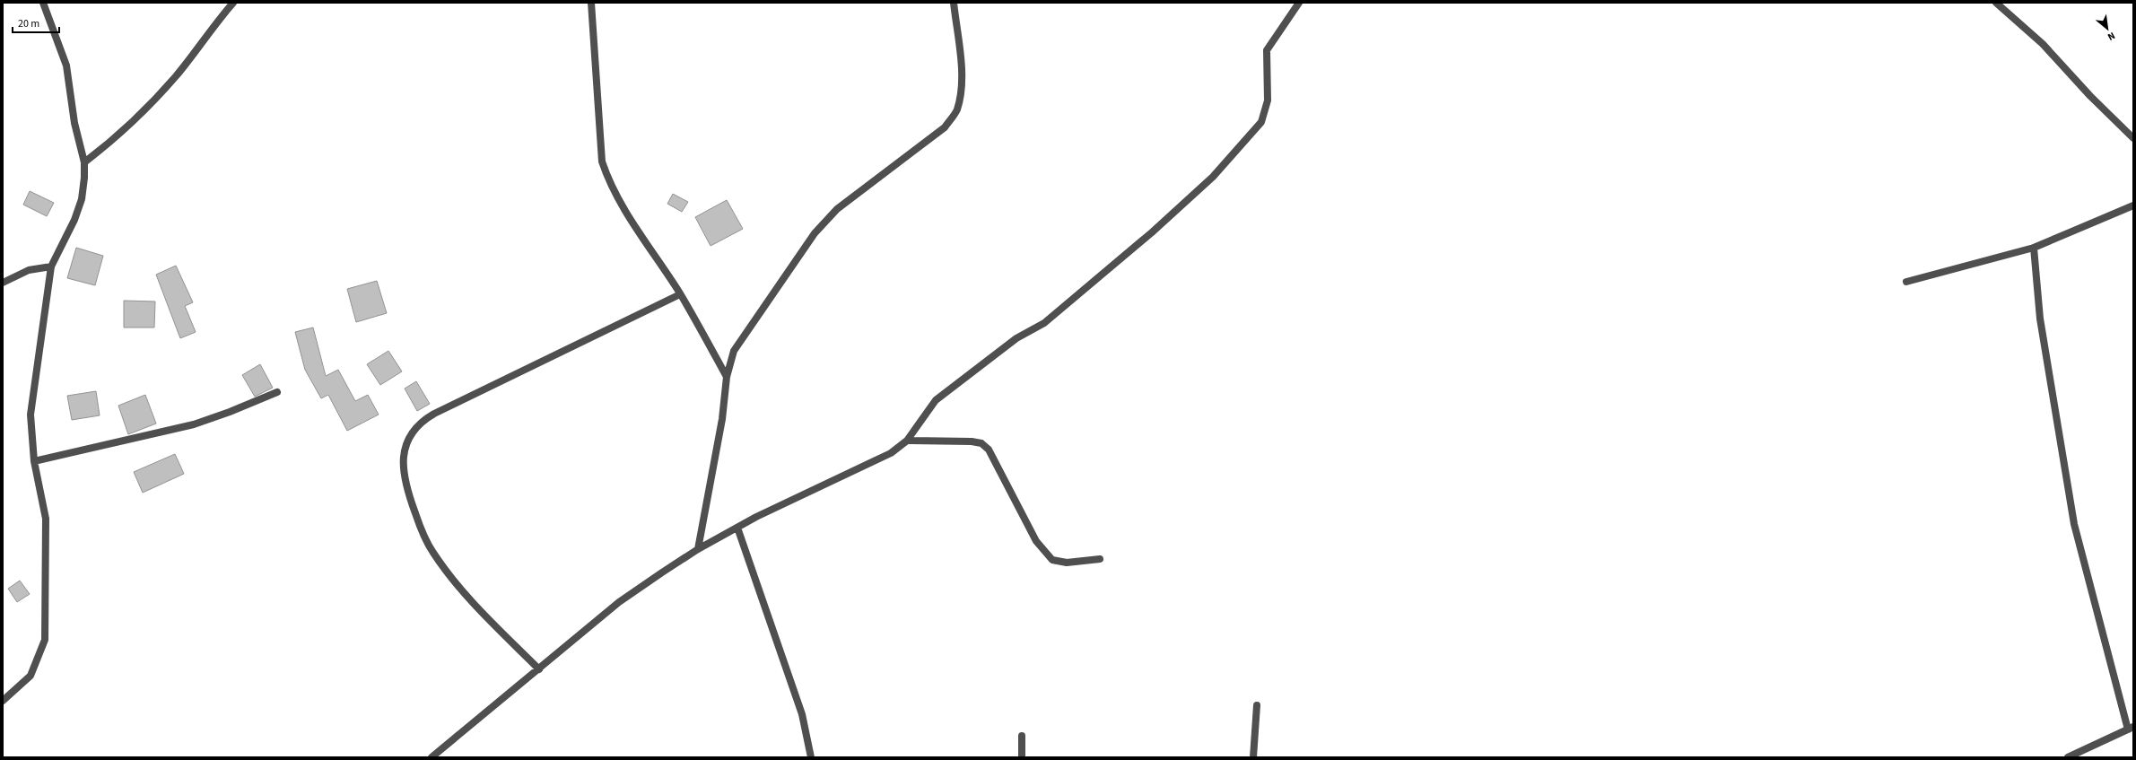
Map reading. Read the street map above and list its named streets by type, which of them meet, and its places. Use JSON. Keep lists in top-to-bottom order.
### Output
{
  "scale_bar": "20 m",
  "north": "bottom right"
}
